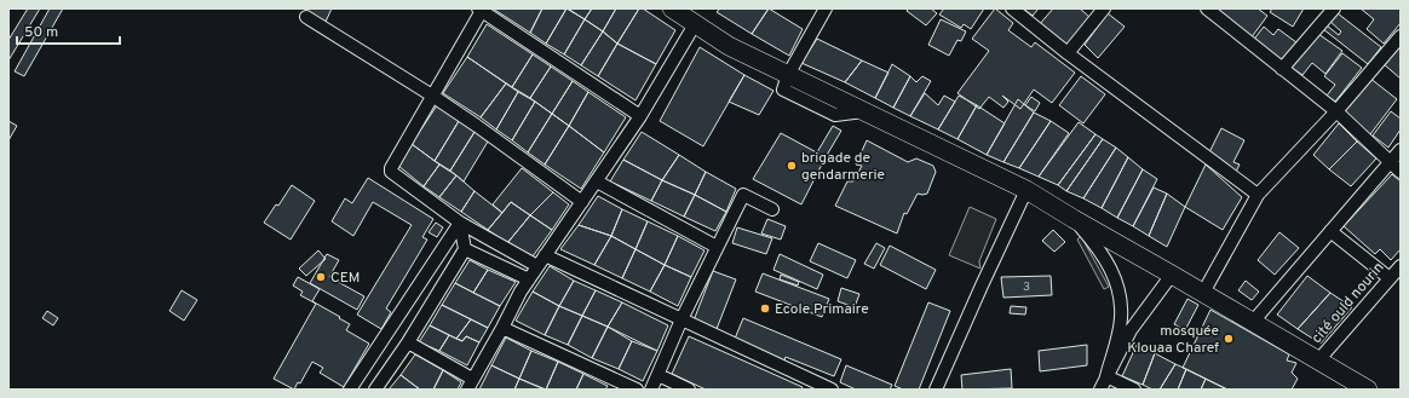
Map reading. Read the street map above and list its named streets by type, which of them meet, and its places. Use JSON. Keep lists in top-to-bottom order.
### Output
{
  "streets": {
    "street": ["cité ould nourin"]
  },
  "places": [
    "brigade de gendarmerie",
    "CEM",
    "Ecole Primaire",
    "mosquée Klouaa Charef"
  ],
  "house_numbers": ["3"],
  "scale_bar": "50 m"
}
